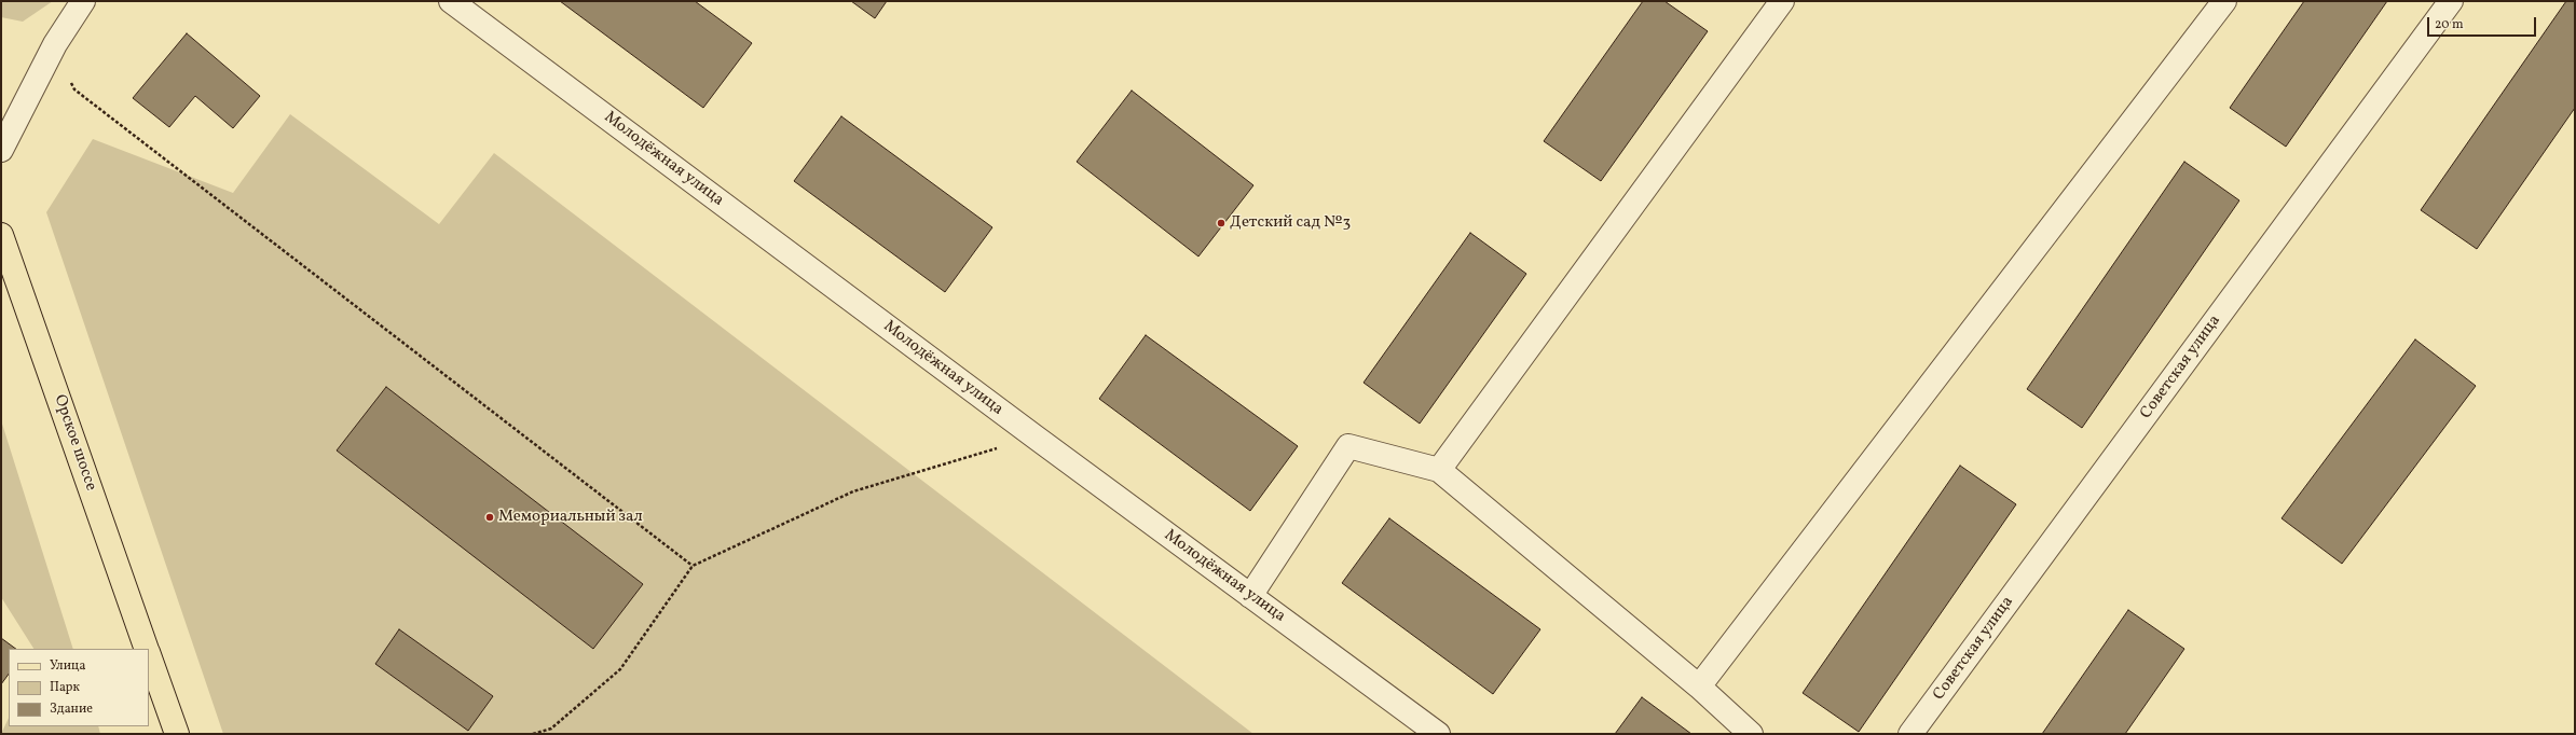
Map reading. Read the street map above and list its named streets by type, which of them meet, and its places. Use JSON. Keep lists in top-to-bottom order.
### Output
{
  "streets": {
    "main road": ["Орское шоссе"],
    "street": ["Молодёжная улица", "Советская улица"]
  },
  "places": ["Детский сад №3", "Мемориальный зал"],
  "legend": ["Улица", "Парк", "Здание"],
  "scale_bar": "20 m"
}
